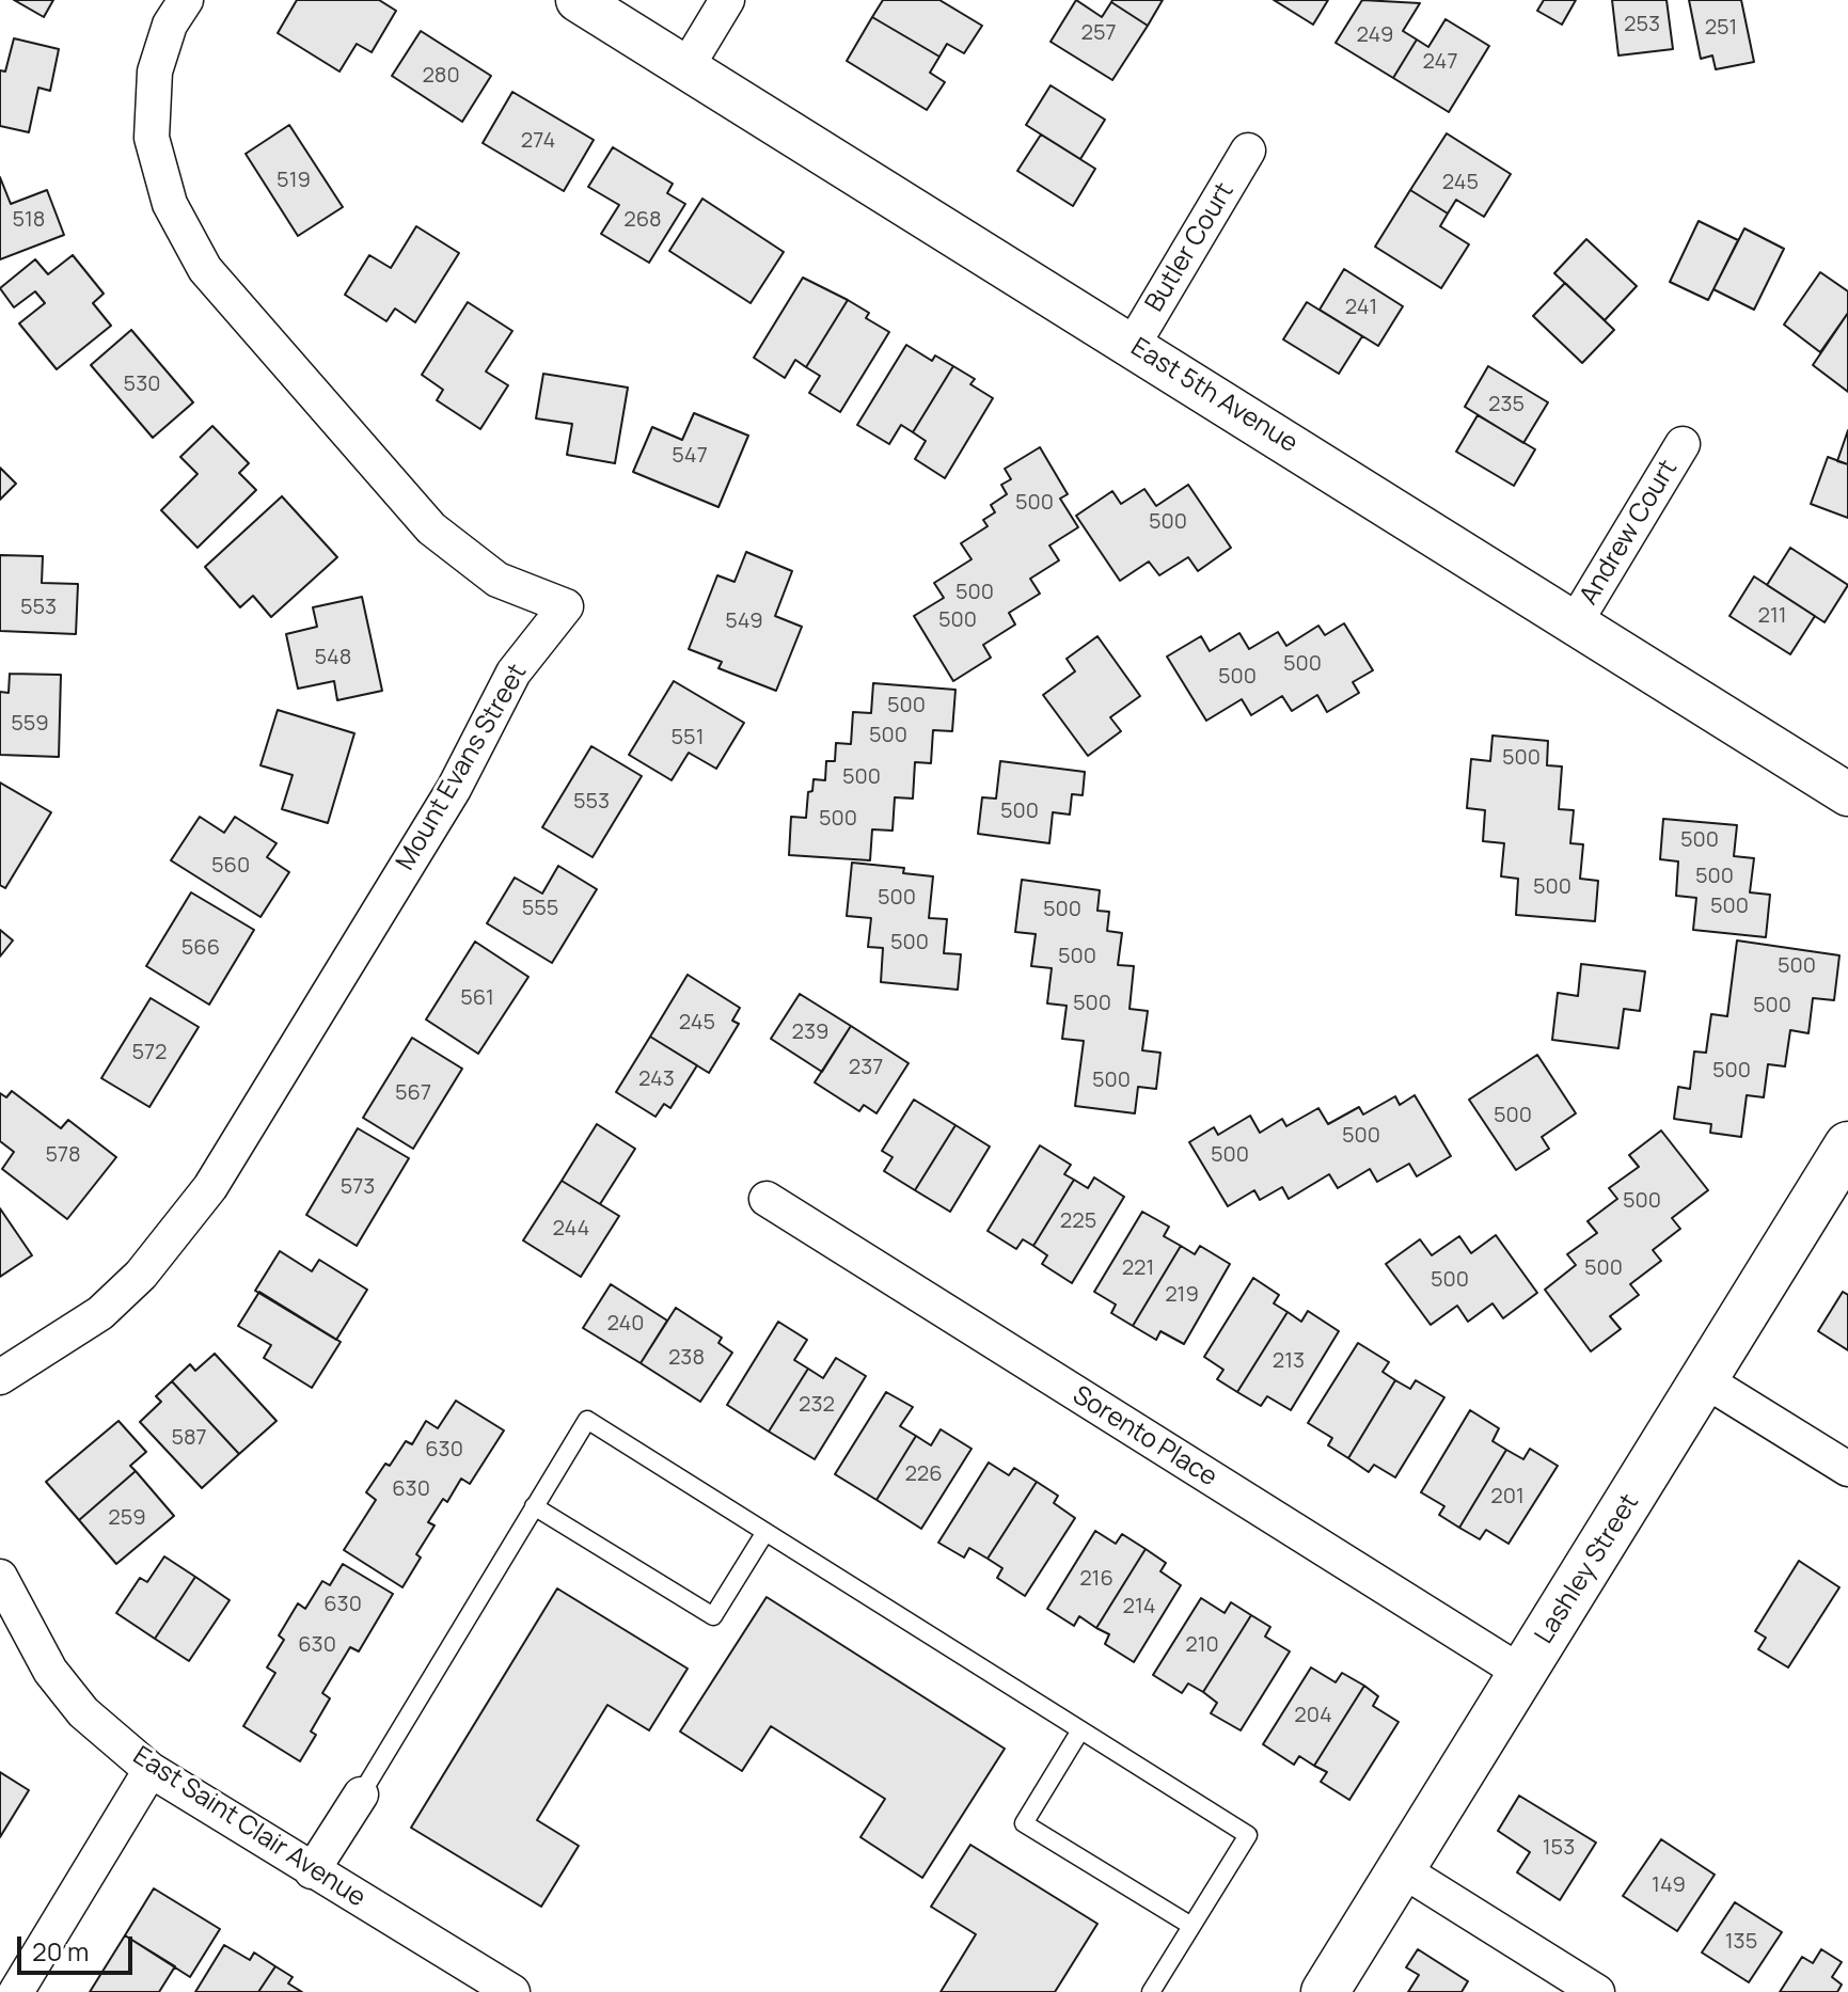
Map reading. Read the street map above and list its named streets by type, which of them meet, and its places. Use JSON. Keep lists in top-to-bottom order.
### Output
{
  "streets": {
    "main road": ["Lashley Street"],
    "street": [
      "Butler Court",
      "East 5th Avenue",
      "Andrew Court",
      "Mount Evans Street",
      "Sorento Place",
      "East Saint Clair Avenue"
    ]
  },
  "crossings": [
    ["Butler Court", "East 5th Avenue"],
    ["East 5th Avenue", "Andrew Court"],
    ["Sorento Place", "Lashley Street"]
  ],
  "house_numbers": [
    "253",
    "251",
    "257",
    "249",
    "247",
    "280",
    "274",
    "519",
    "245",
    "518",
    "268",
    "241",
    "530",
    "235",
    "547",
    "500",
    "500",
    "500",
    "553",
    "211",
    "500",
    "549",
    "548",
    "500",
    "500",
    "500",
    "559",
    "500",
    "551",
    "500",
    "500",
    "553",
    "500",
    "500",
    "500",
    "560",
    "500",
    "500",
    "500",
    "500",
    "555",
    "500",
    "500",
    "566",
    "500",
    "500",
    "561",
    "500",
    "500",
    "245",
    "239",
    "572",
    "237",
    "500",
    "243",
    "500",
    "567",
    "500",
    "500",
    "578",
    "500",
    "573",
    "500",
    "225",
    "244",
    "221",
    "500",
    "500",
    "219",
    "240",
    "238",
    "213",
    "232",
    "587",
    "630",
    "226",
    "630",
    "201",
    "259",
    "216",
    "630",
    "214",
    "630",
    "210",
    "204",
    "153",
    "149",
    "135"
  ],
  "scale_bar": "20 m"
}
